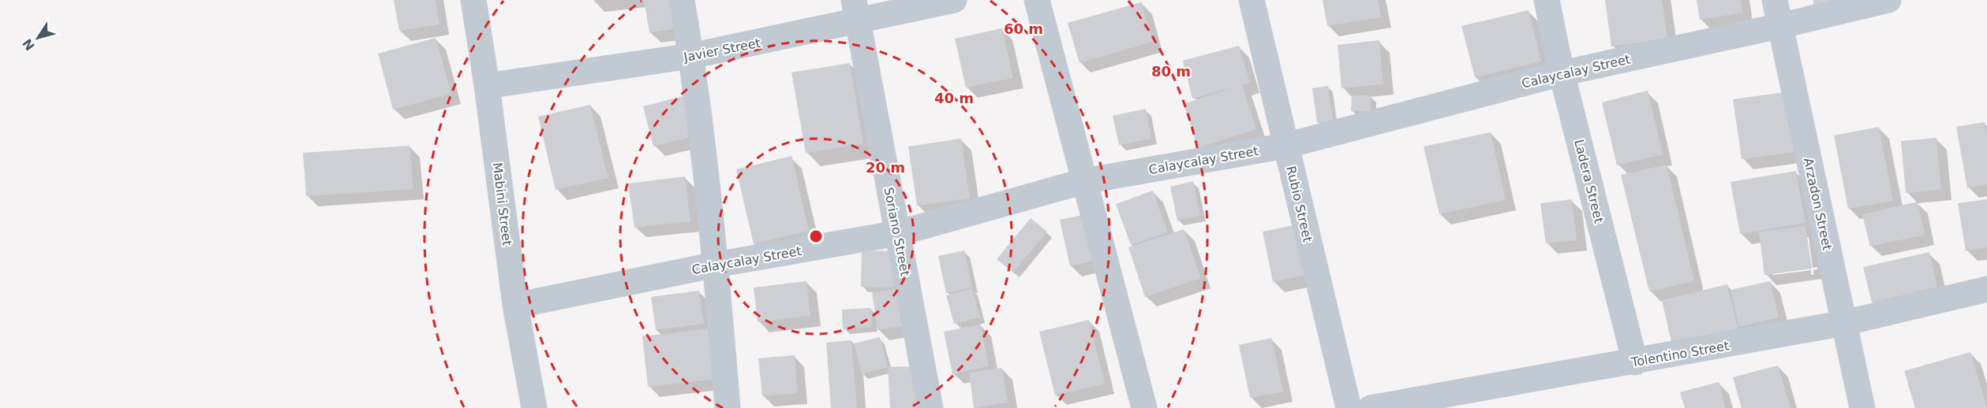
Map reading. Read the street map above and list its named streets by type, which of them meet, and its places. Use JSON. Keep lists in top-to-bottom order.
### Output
{
  "streets": {
    "street": [
      "Javier Street",
      "Calaycalay Street",
      "Ladera Street",
      "Mabini Street",
      "Rubio Street",
      "Arzadon Street",
      "Soriano Street",
      "Tolentino Street"
    ]
  },
  "crossings": [
    ["Javier Street", "Mabini Street"],
    ["Javier Street", "Soriano Street"],
    ["Calaycalay Street", "Ladera Street"],
    ["Calaycalay Street", "Mabini Street"],
    ["Calaycalay Street", "Rubio Street"],
    ["Calaycalay Street", "Arzadon Street"],
    ["Calaycalay Street", "Soriano Street"],
    ["Ladera Street", "Tolentino Street"],
    ["Arzadon Street", "Tolentino Street"]
  ],
  "north": "bottom left",
  "rings": [
    "60 m",
    "80 m",
    "40 m",
    "20 m"
  ]
}
